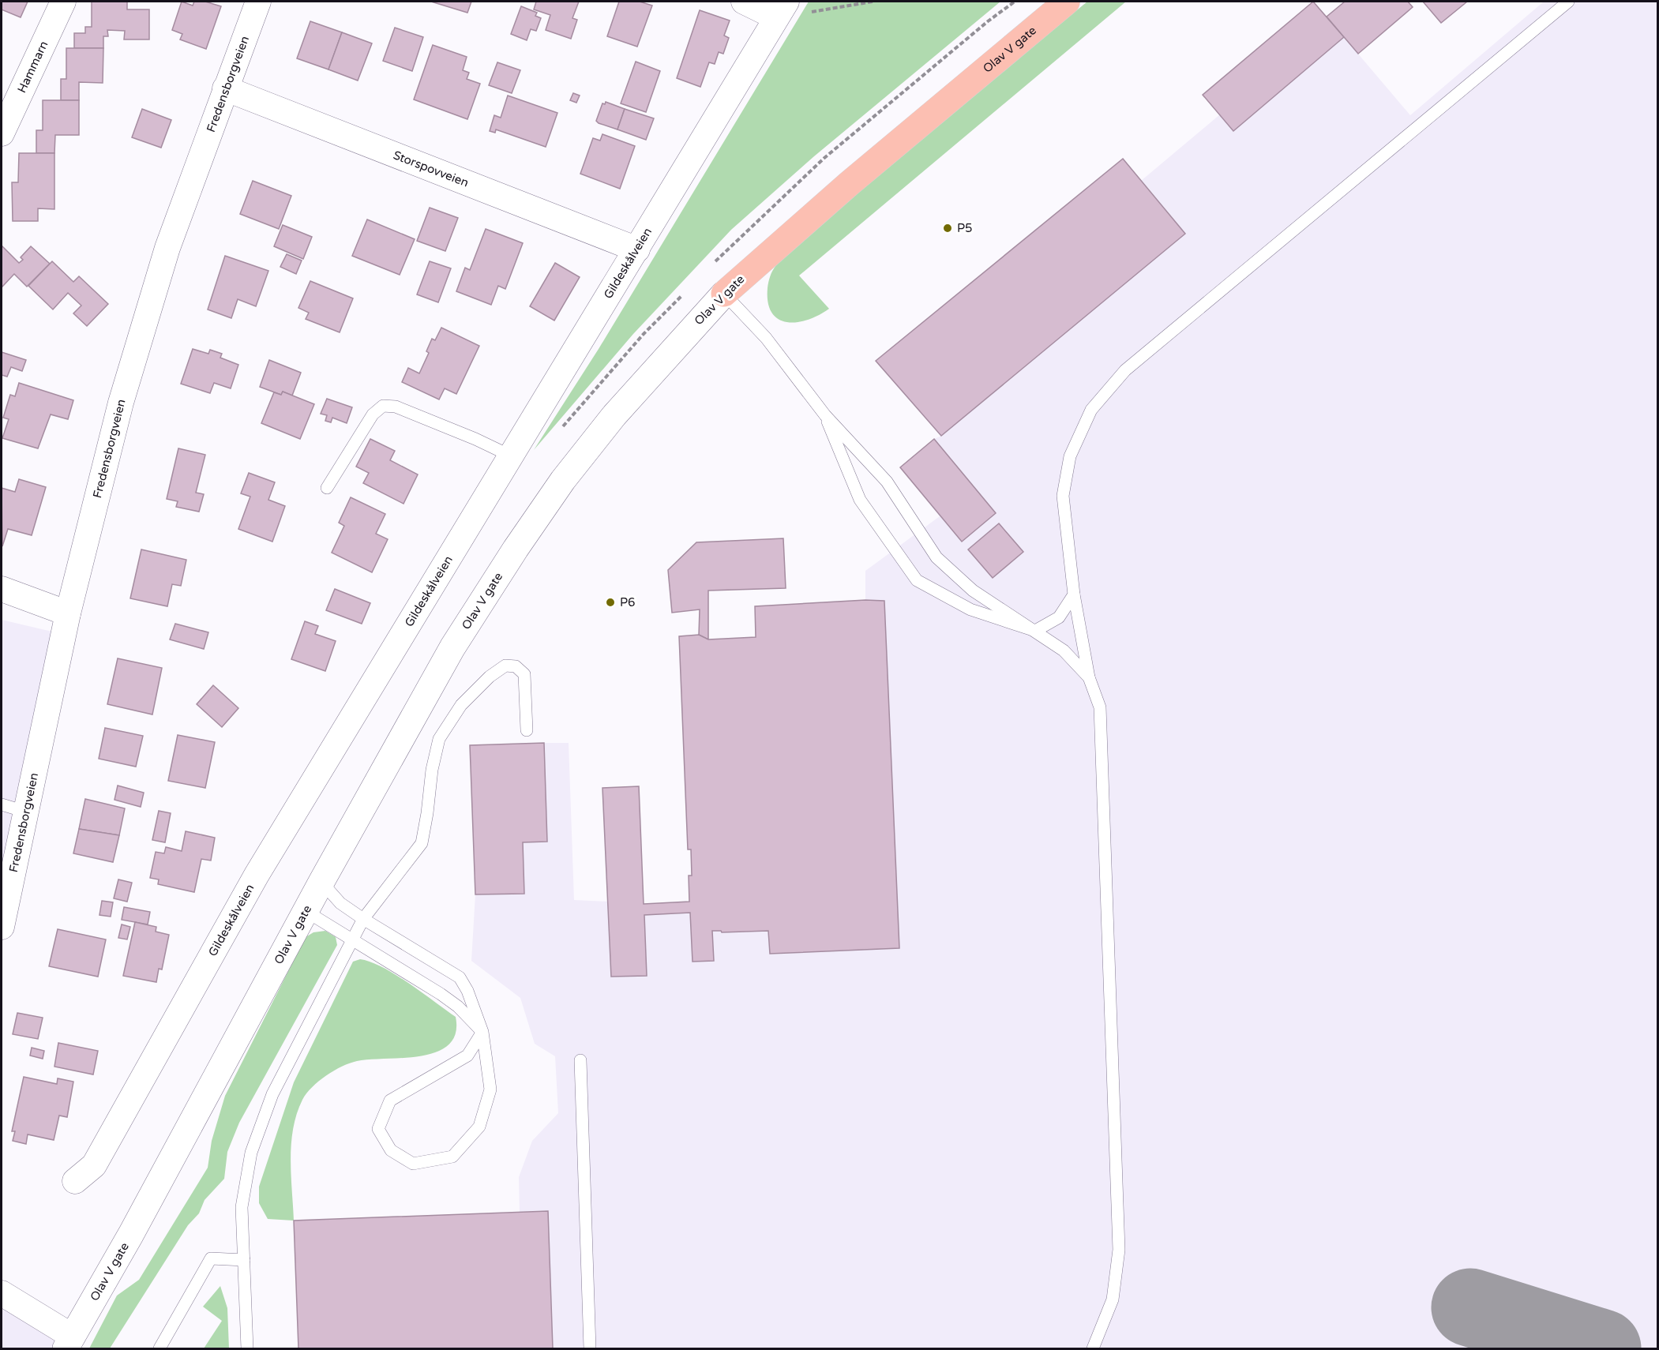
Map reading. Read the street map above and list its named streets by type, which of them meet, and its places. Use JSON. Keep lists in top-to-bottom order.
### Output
{
  "streets": {
    "highway": ["Olav V gate"],
    "street": [
      "Hammarn",
      "Fredensborgveien",
      "Storspovveien",
      "Gildeskålveien"
    ]
  },
  "crossings": [
    ["Fredensborgveien", "Storspovveien"],
    ["Storspovveien", "Gildeskålveien"]
  ],
  "places": ["P5", "P6"]
}
